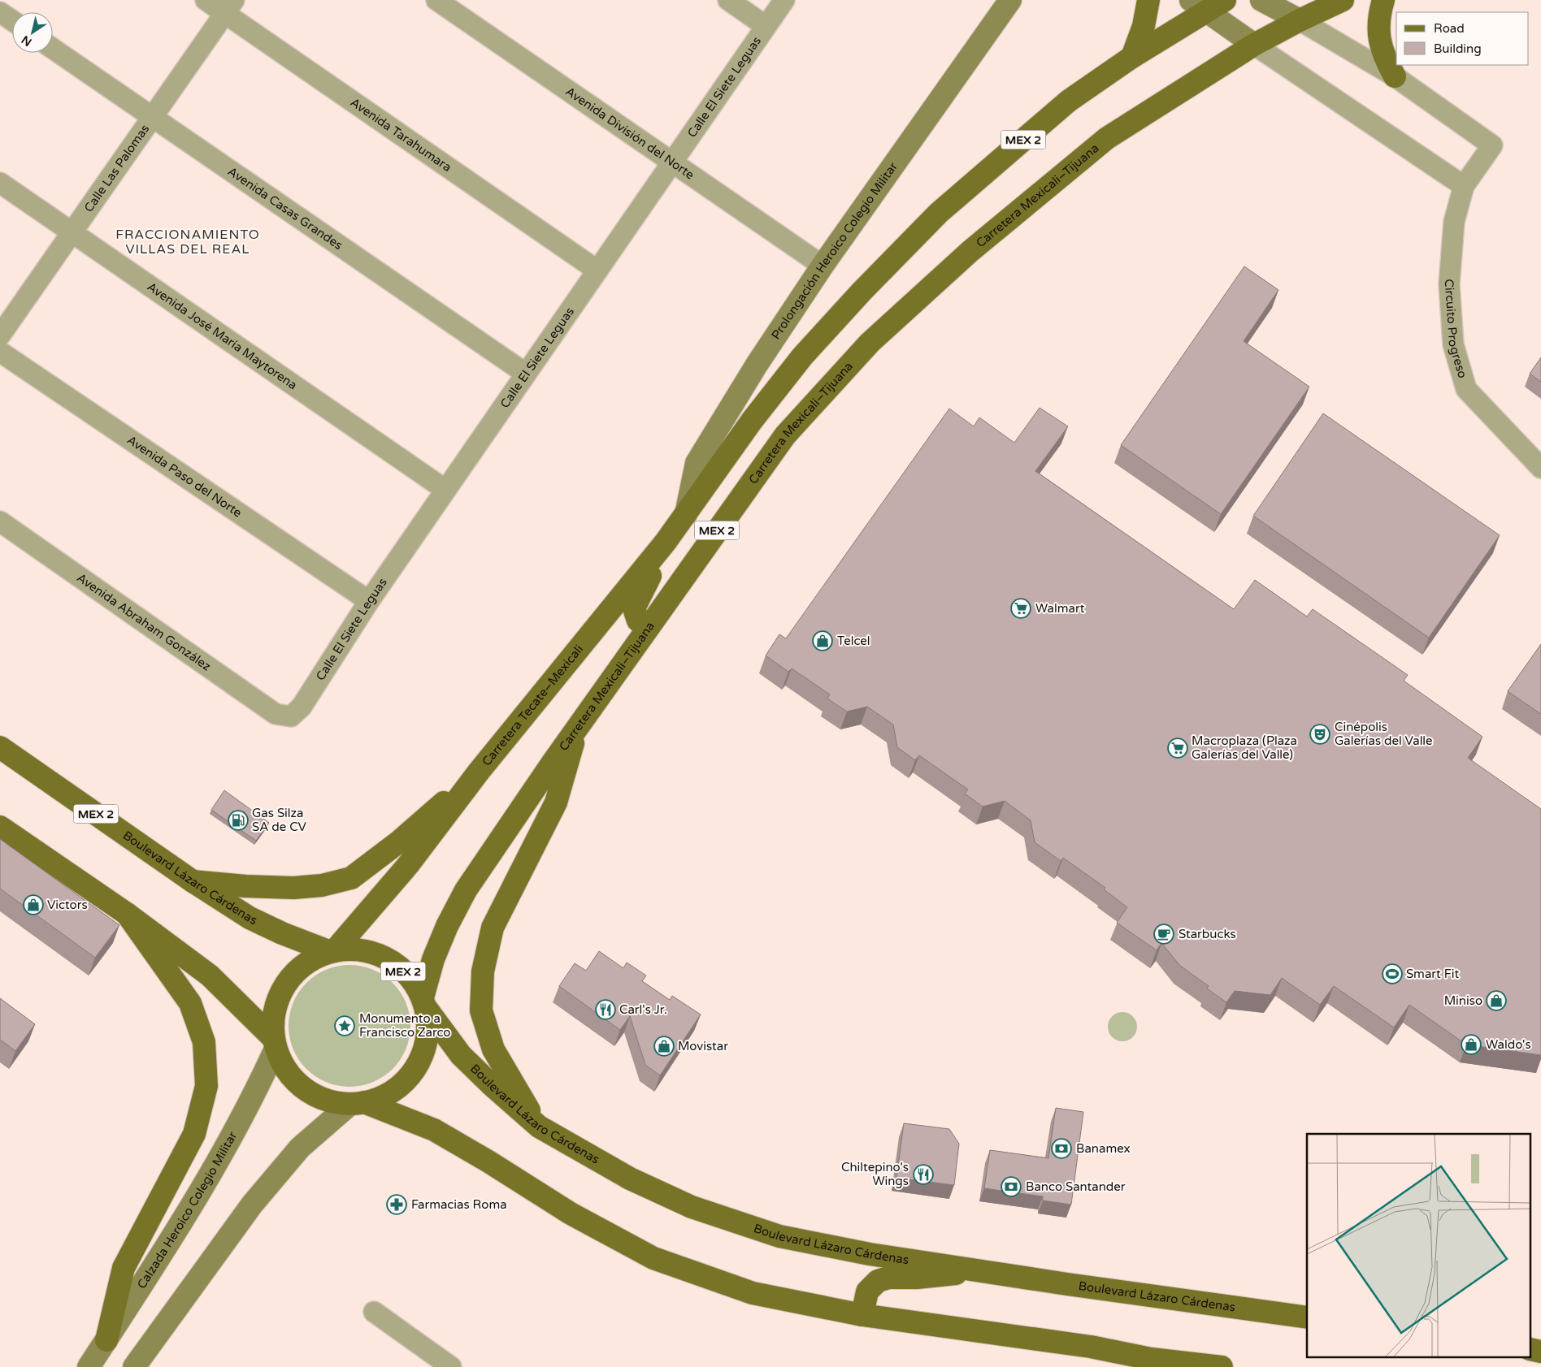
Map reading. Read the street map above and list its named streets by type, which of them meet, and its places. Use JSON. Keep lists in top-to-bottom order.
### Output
{
  "streets": {
    "main road": [
      "MEX 2",
      "Carretera Mexicali–Tijuana",
      "Prolongación Heroico Colegio Militar",
      "Carretera Tecate–Mexicali",
      "Boulevard Lázaro Cárdenas",
      "Calzada Heroico Colegio Militar"
    ],
    "street": [
      "Calle El Siete Leguas",
      "Avenida División del Norte",
      "Avenida Tarahumara",
      "Calle Las Palomas",
      "Avenida Casas Grandes",
      "Circuito Progreso",
      "Avenida José María Maytorena",
      "Avenida Paso del Norte",
      "Avenida Abraham González"
    ]
  },
  "crossings": [
    ["Calle El Siete Leguas", "Avenida División del Norte"],
    ["Calle El Siete Leguas", "Avenida Tarahumara"],
    ["Calle El Siete Leguas", "Avenida Casas Grandes"],
    ["Calle El Siete Leguas", "Avenida José María Maytorena"],
    ["Calle El Siete Leguas", "Avenida Paso del Norte"],
    ["Calle El Siete Leguas", "Avenida Abraham González"],
    ["Avenida División del Norte", "Prolongación Heroico Colegio Militar"],
    ["Avenida Tarahumara", "Calle Las Palomas"],
    ["MEX 2", "Carretera Mexicali–Tijuana"],
    ["MEX 2", "Prolongación Heroico Colegio Militar"],
    ["MEX 2", "Carretera Tecate–Mexicali"],
    ["MEX 2", "Boulevard Lázaro Cárdenas"],
    ["MEX 2", "Calzada Heroico Colegio Militar"],
    ["Calle Las Palomas", "Avenida Casas Grandes"],
    ["Calle Las Palomas", "Avenida José María Maytorena"],
    ["Carretera Mexicali–Tijuana", "Circuito Progreso"],
    ["Carretera Mexicali–Tijuana", "Boulevard Lázaro Cárdenas"]
  ],
  "districts": ["FRACCIONAMIENTO VILLAS DEL REAL"],
  "places": {
    "supermarket": ["Walmart", "Macroplaza (Plaza Galerías del Valle)"],
    "shop": [
      "Telcel",
      "Victors",
      "Miniso",
      "Waldo's",
      "Movistar"
    ],
    "theatre": ["Cinépolis Galerías del Valle"],
    "fuel station": ["Gas Silza SA de CV"],
    "cafe": ["Starbucks"],
    "sports": ["Smart Fit"],
    "restaurant": ["Carl's Jr.", "Chiltepino's Wings"],
    "place": ["Monumento a Francisco Zarco"],
    "bank": ["Banamex", "Banco Santander"],
    "pharmacy": ["Farmacias Roma"]
  },
  "legend": ["Road", "Building"],
  "north": "bottom left"
}
